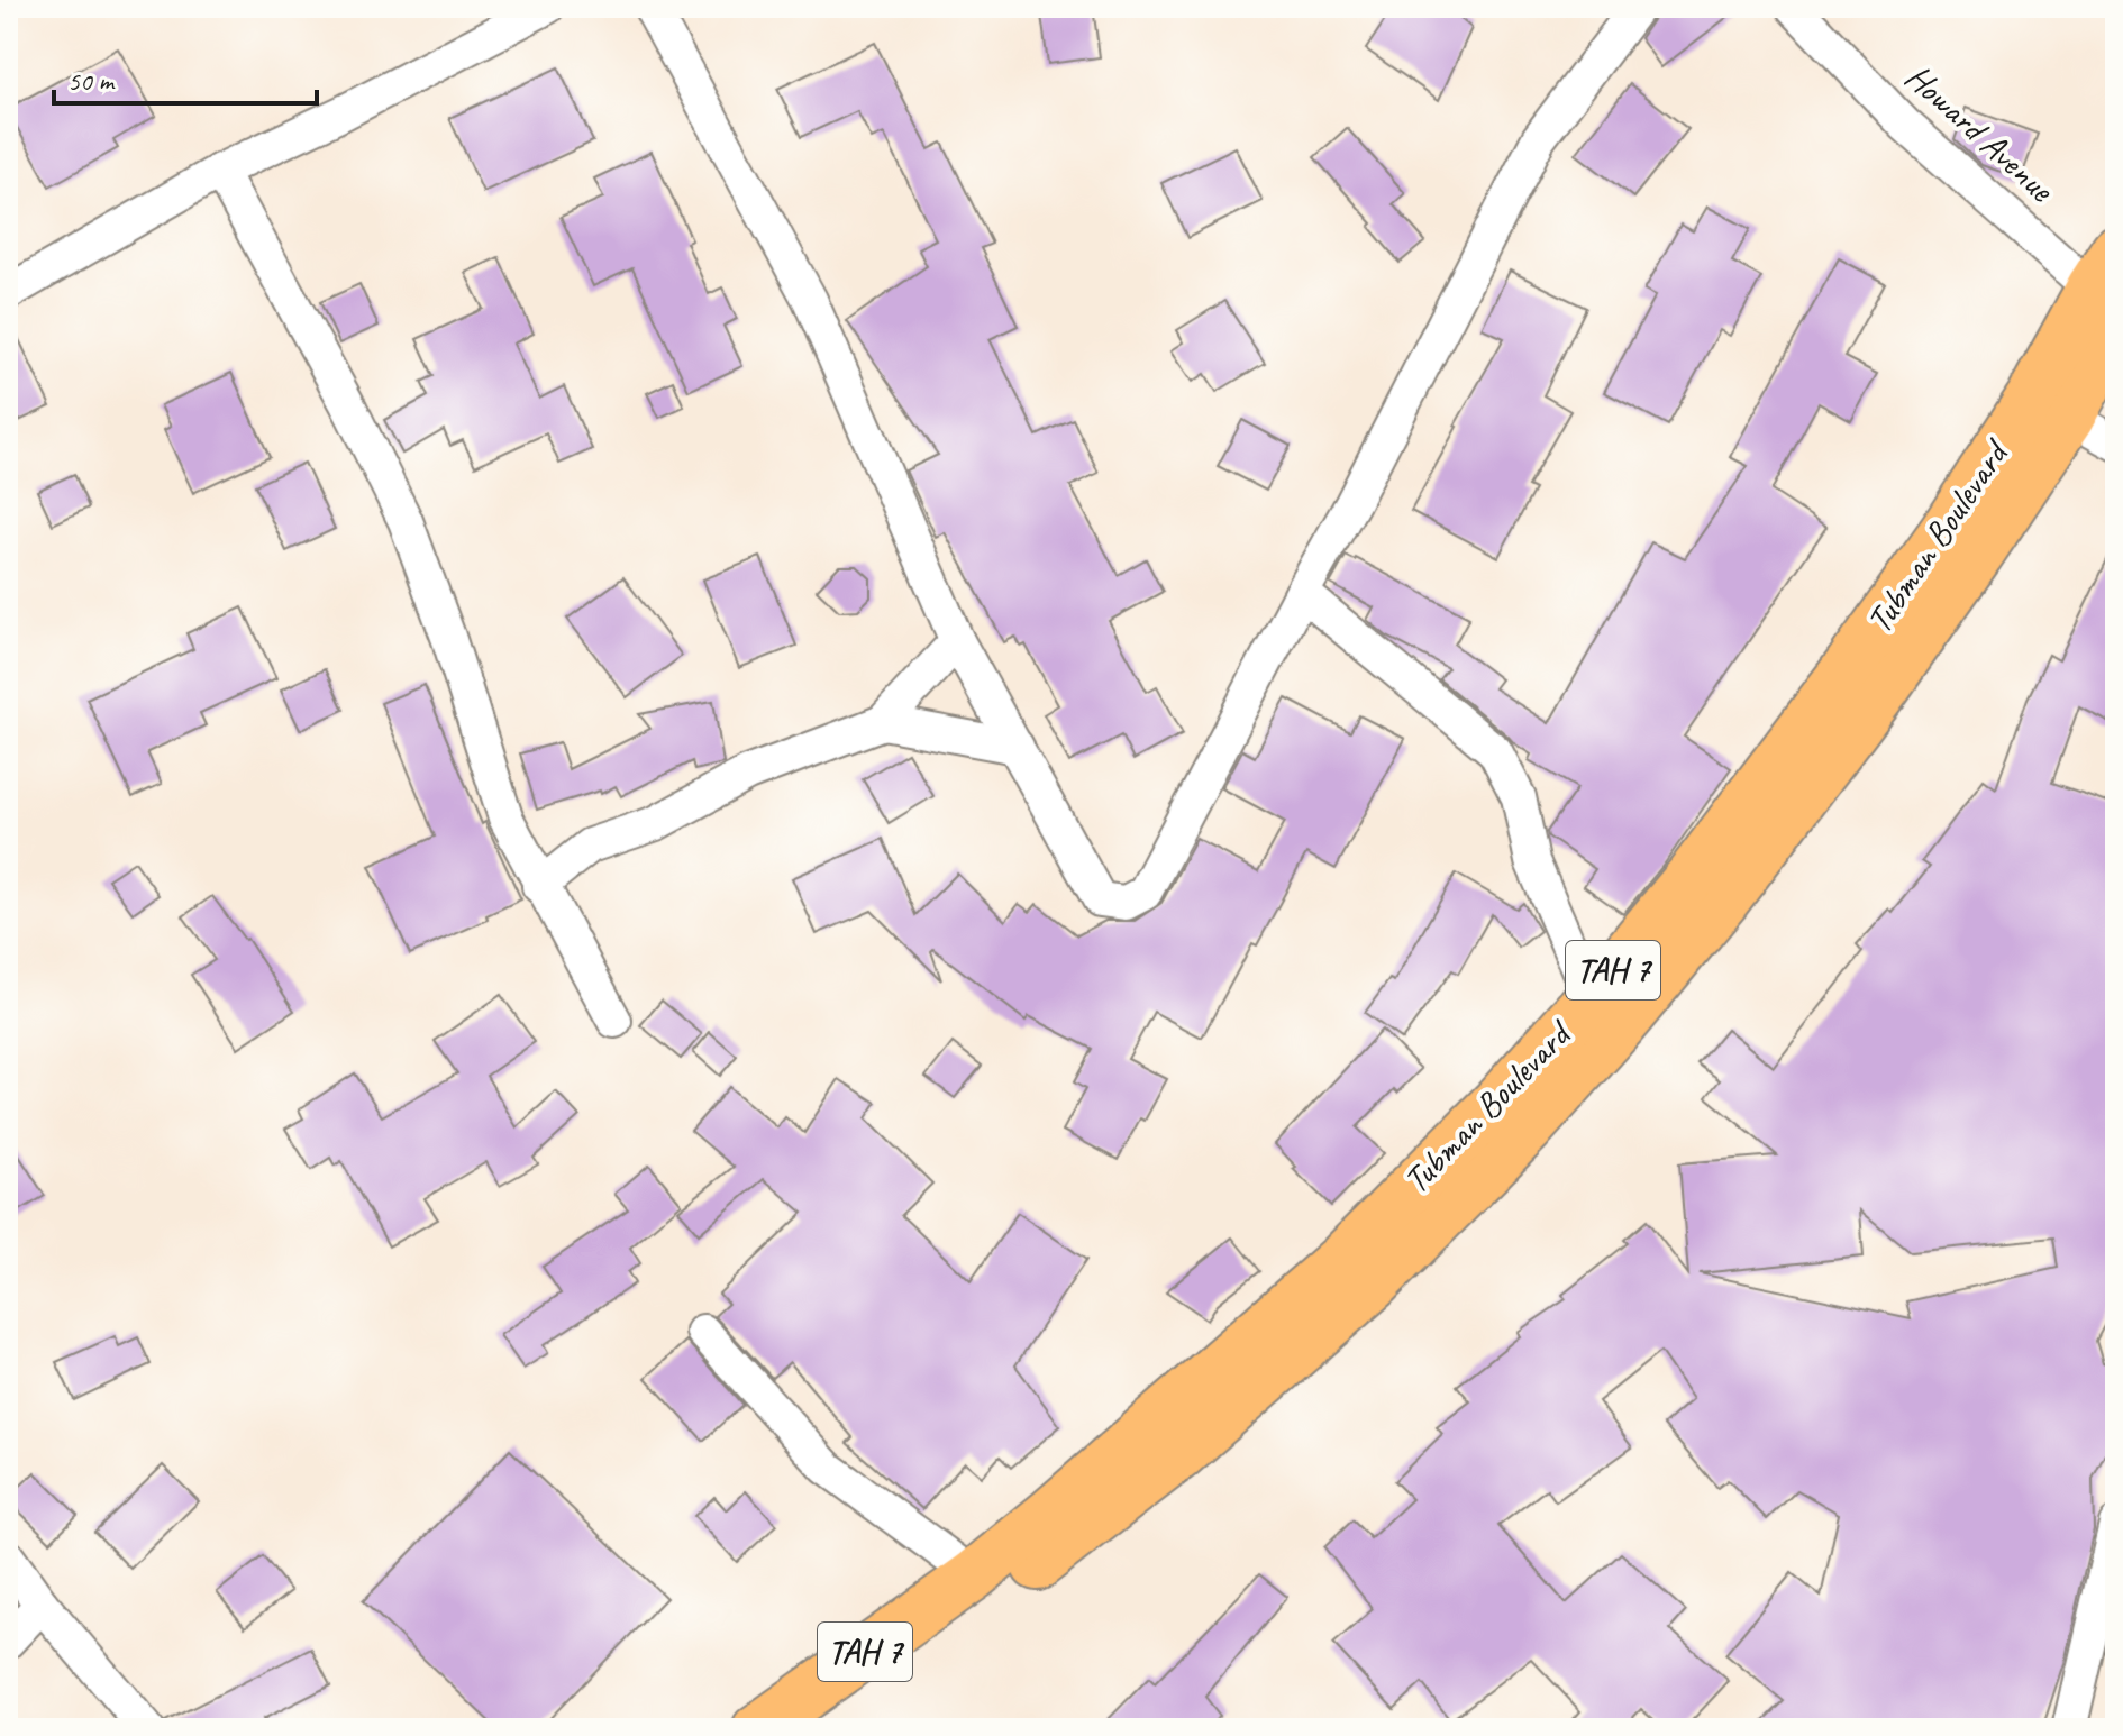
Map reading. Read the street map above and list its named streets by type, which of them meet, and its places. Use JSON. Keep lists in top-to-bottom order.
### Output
{
  "streets": {
    "highway": ["Tubman Boulevard", "TAH 7"],
    "street": ["Howard Avenue"]
  },
  "crossings": [
    ["Howard Avenue", "Tubman Boulevard"]
  ],
  "scale_bar": "50 m"
}
